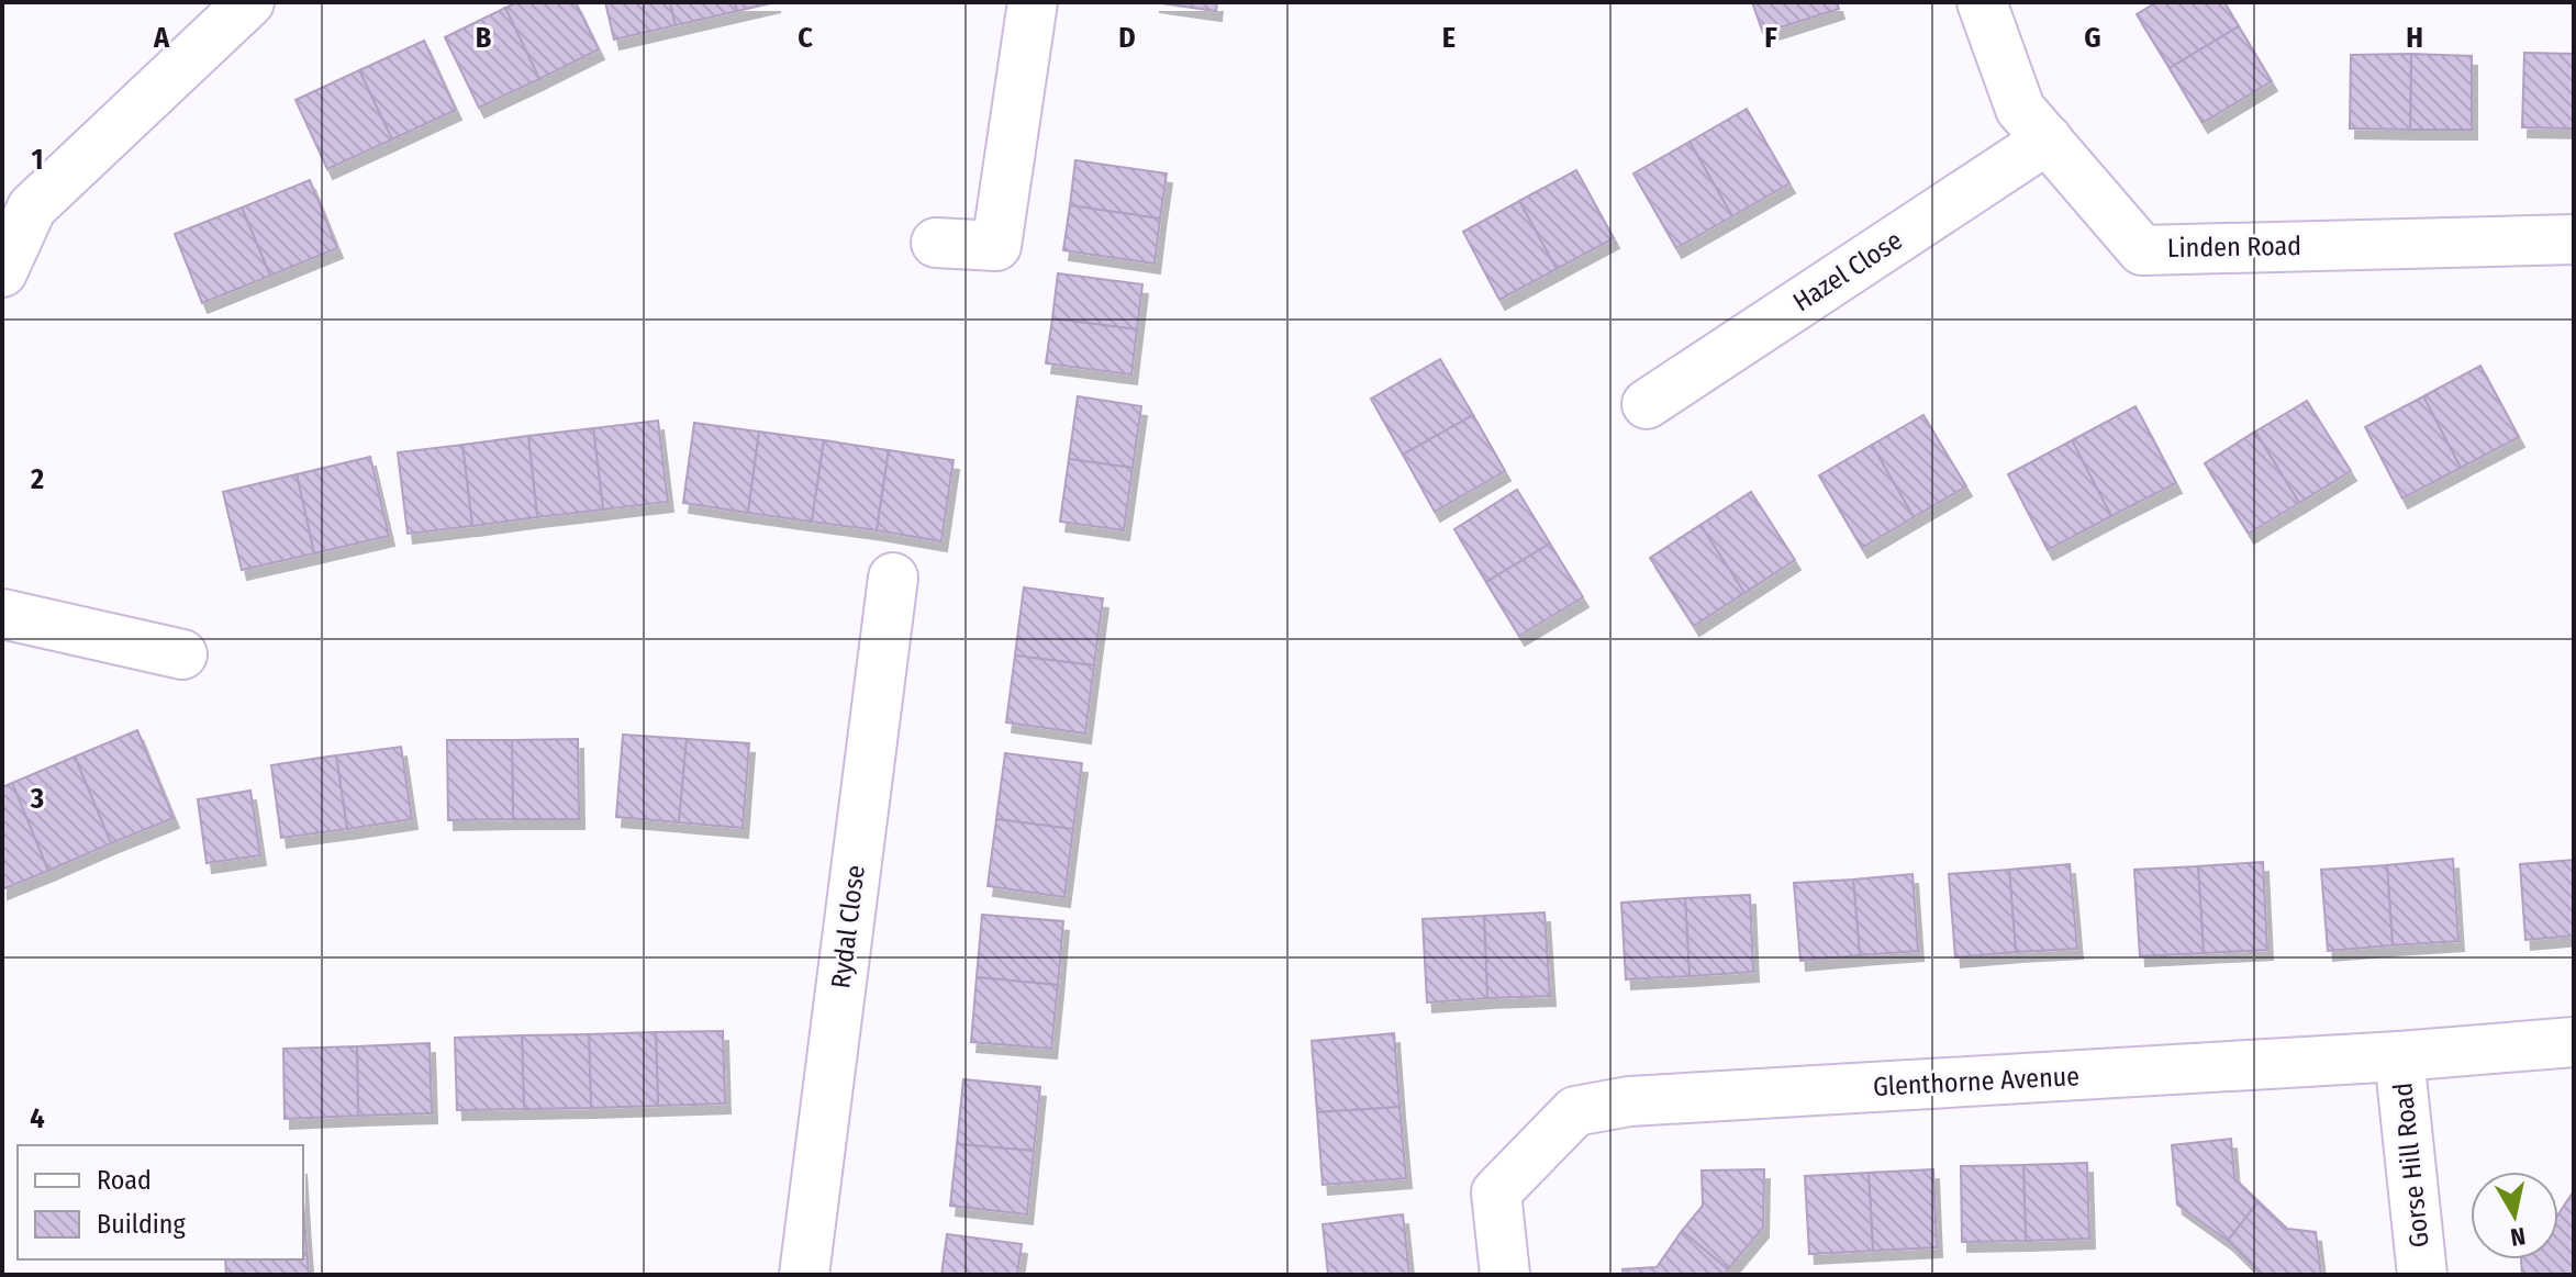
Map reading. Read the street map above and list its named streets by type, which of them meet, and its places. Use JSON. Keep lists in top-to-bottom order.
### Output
{
  "streets": {
    "street": [
      "Linden Road",
      "Hazel Close",
      "Rydal Close",
      "Glenthorne Avenue",
      "Gorse Hill Road"
    ]
  },
  "crossings": [
    ["Linden Road", "Hazel Close"],
    ["Glenthorne Avenue", "Gorse Hill Road"]
  ],
  "legend": ["Road", "Building"],
  "north": "bottom",
  "grid": {
    "columns": [
      "A",
      "B",
      "C",
      "D",
      "E",
      "F",
      "G",
      "H"
    ],
    "rows": [
      "1",
      "2",
      "3",
      "4"
    ]
  }
}
